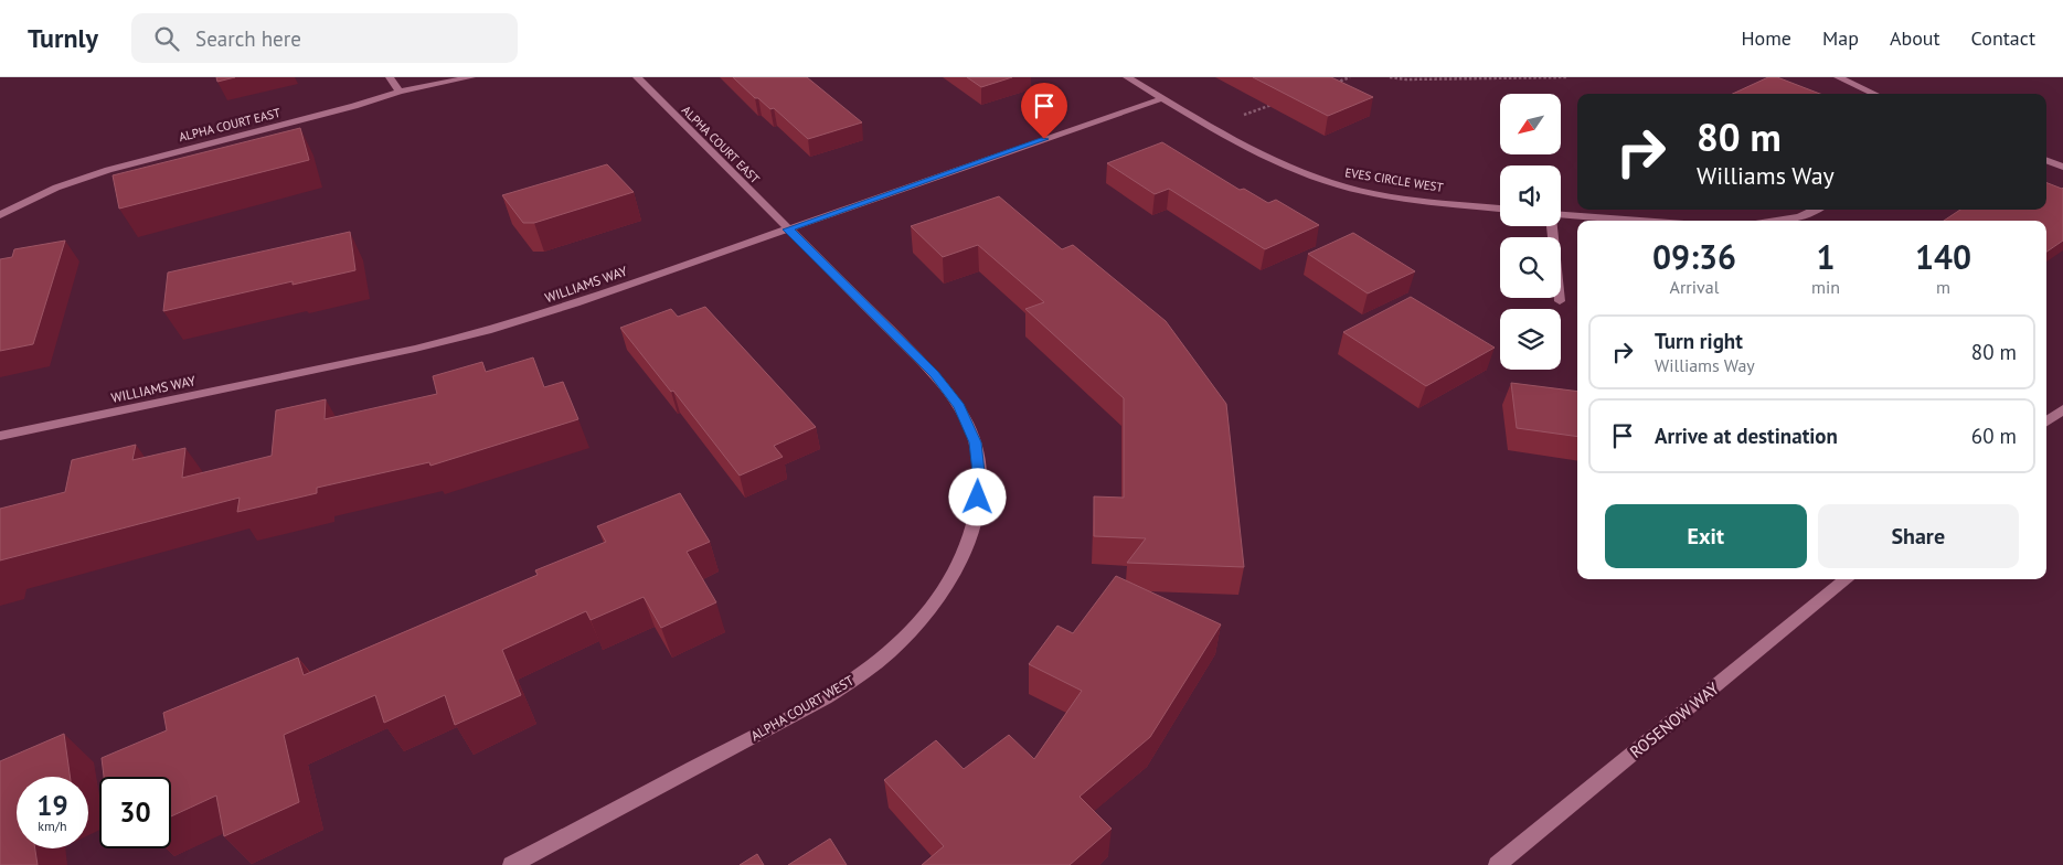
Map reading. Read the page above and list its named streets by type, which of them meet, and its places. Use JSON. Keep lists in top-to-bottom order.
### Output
{
  "streets": {
    "street": [
      "ALPHA COURT EAST",
      "EVES CIRCLE WEST",
      "WILLIAMS WAY",
      "ALPHA COURT WEST",
      "ROSENOW WAY"
    ]
  },
  "crossings": [
    ["ALPHA COURT EAST", "WILLIAMS WAY"],
    ["ALPHA COURT EAST", "ALPHA COURT WEST"],
    ["EVES CIRCLE WEST", "WILLIAMS WAY"],
    ["WILLIAMS WAY", "ALPHA COURT WEST"]
  ],
  "north": "bottom left",
  "page": {
    "header": "Turnly",
    "search": "Search here",
    "nav": [
      "Home",
      "Map",
      "About",
      "Contact"
    ],
    "turn": ["80 m", "Williams Way"],
    "eta": [
      "09:36",
      "Arrival",
      "1",
      "min",
      "140",
      "m"
    ],
    "list": [
      {
        "name": "Turn right",
        "note": "Williams Way",
        "value": "80 m"
      },
      {
        "name": "Arrive at destination",
        "value": "60 m"
      }
    ],
    "buttons": ["Exit", "Share"],
    "speed": "19 km/h",
    "limit": "30"
  }
}
